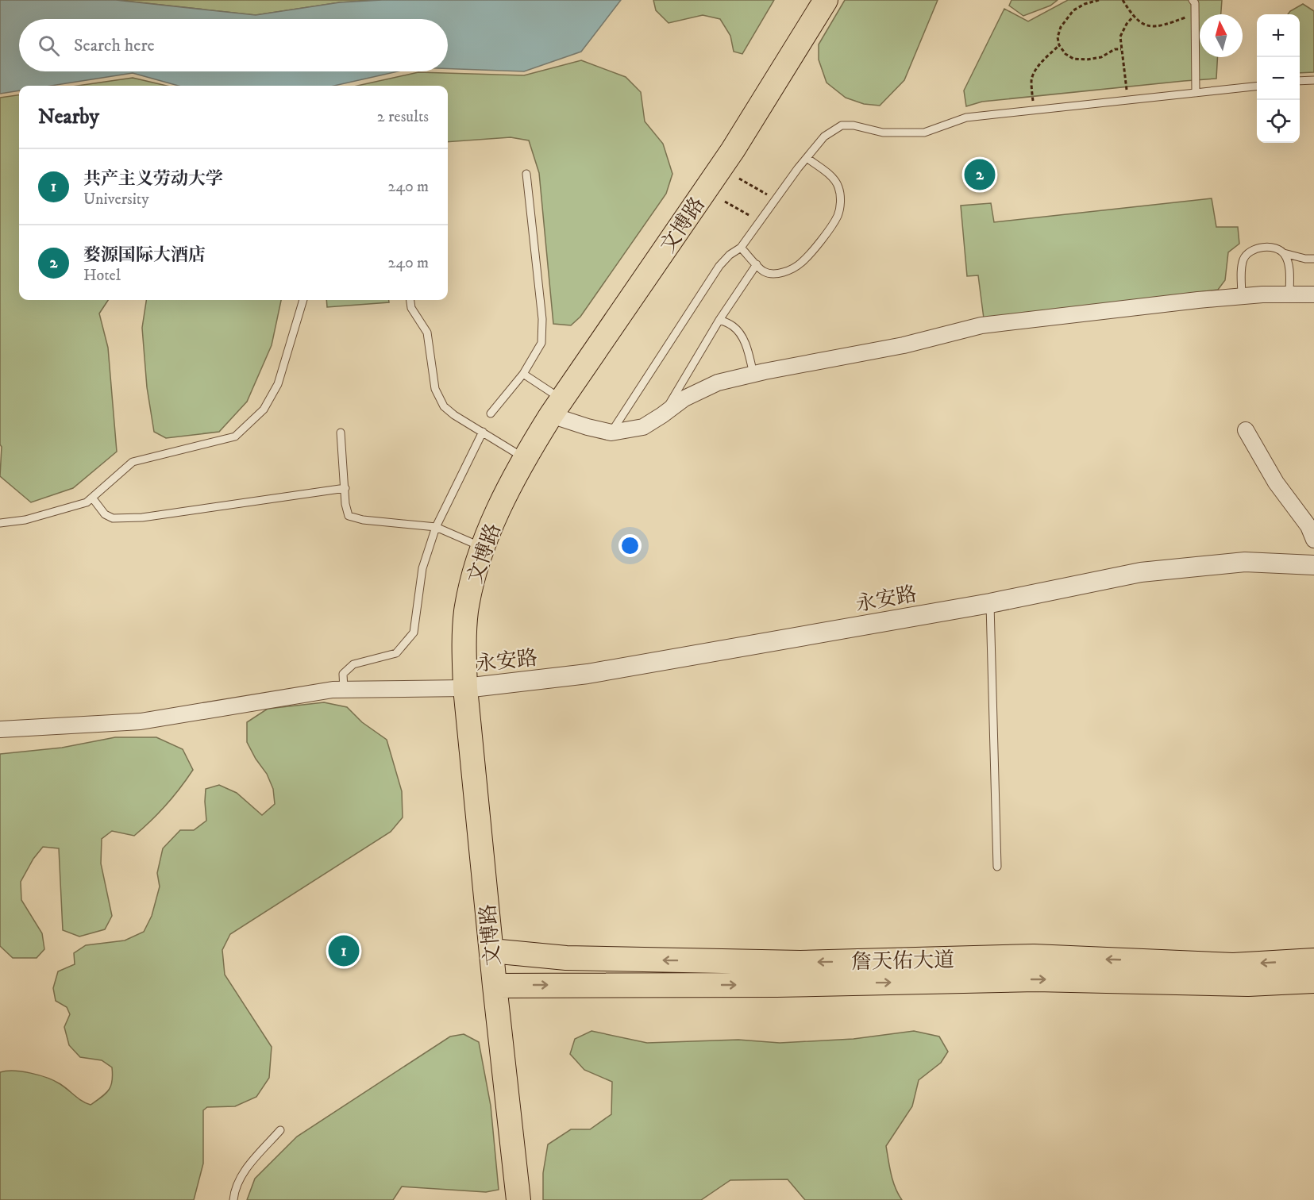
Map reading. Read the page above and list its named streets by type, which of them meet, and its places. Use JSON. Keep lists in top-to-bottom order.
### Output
{
  "streets": {
    "main road": ["文博路", "詹天佑大道"],
    "street": ["永安路"]
  },
  "crossings": [
    ["文博路", "永安路"],
    ["文博路", "詹天佑大道"]
  ],
  "north": "top",
  "page": {
    "map_buttons": ["+", "−"],
    "search": "Search here",
    "heading": ["Nearby", "2 results"],
    "list": [
      {
        "mark": "1",
        "name": "共产主义劳动大学",
        "note": "University",
        "value": "240 m"
      },
      {
        "mark": "2",
        "name": "婺源国际大酒店",
        "note": "Hotel",
        "value": "240 m"
      }
    ],
    "pins": ["2", "1"]
  }
}
